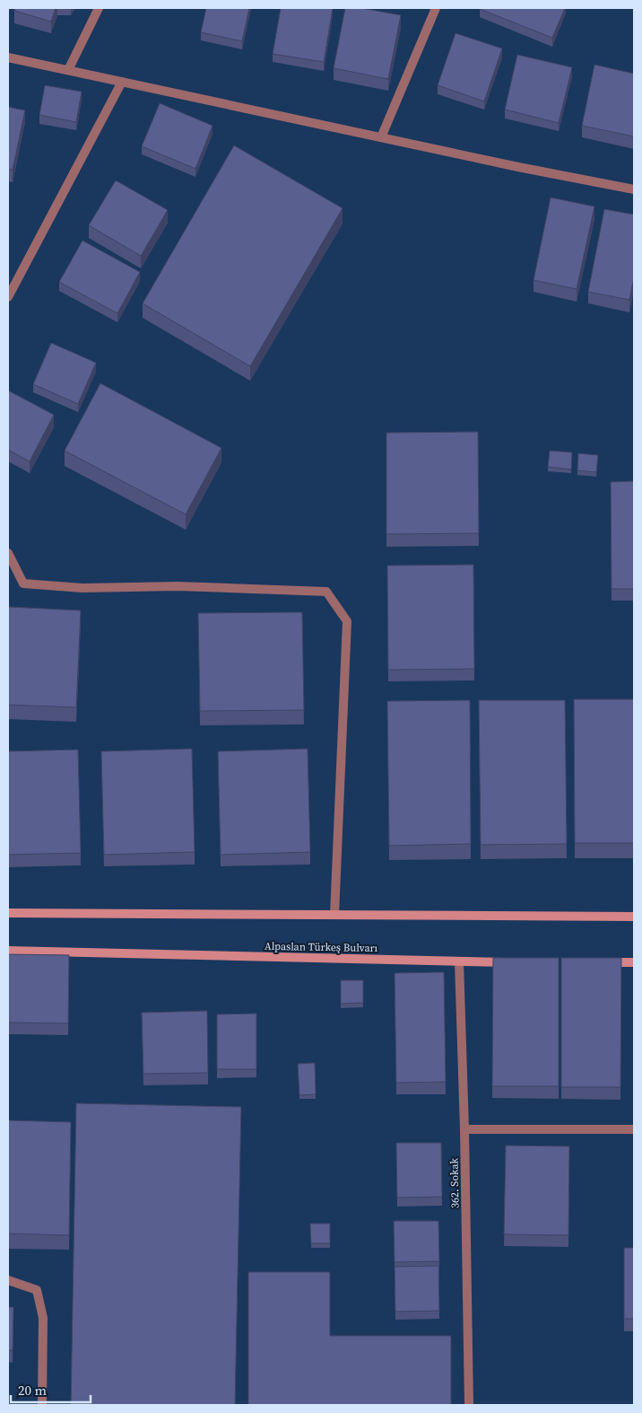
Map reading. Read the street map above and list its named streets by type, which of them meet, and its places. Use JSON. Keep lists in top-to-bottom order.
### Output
{
  "streets": {
    "main road": ["Alpaslan Türkeş Bulvarı"],
    "street": ["362. Sokak"]
  },
  "crossings": [
    ["Alpaslan Türkeş Bulvarı", "362. Sokak"]
  ],
  "scale_bar": "20 m"
}
